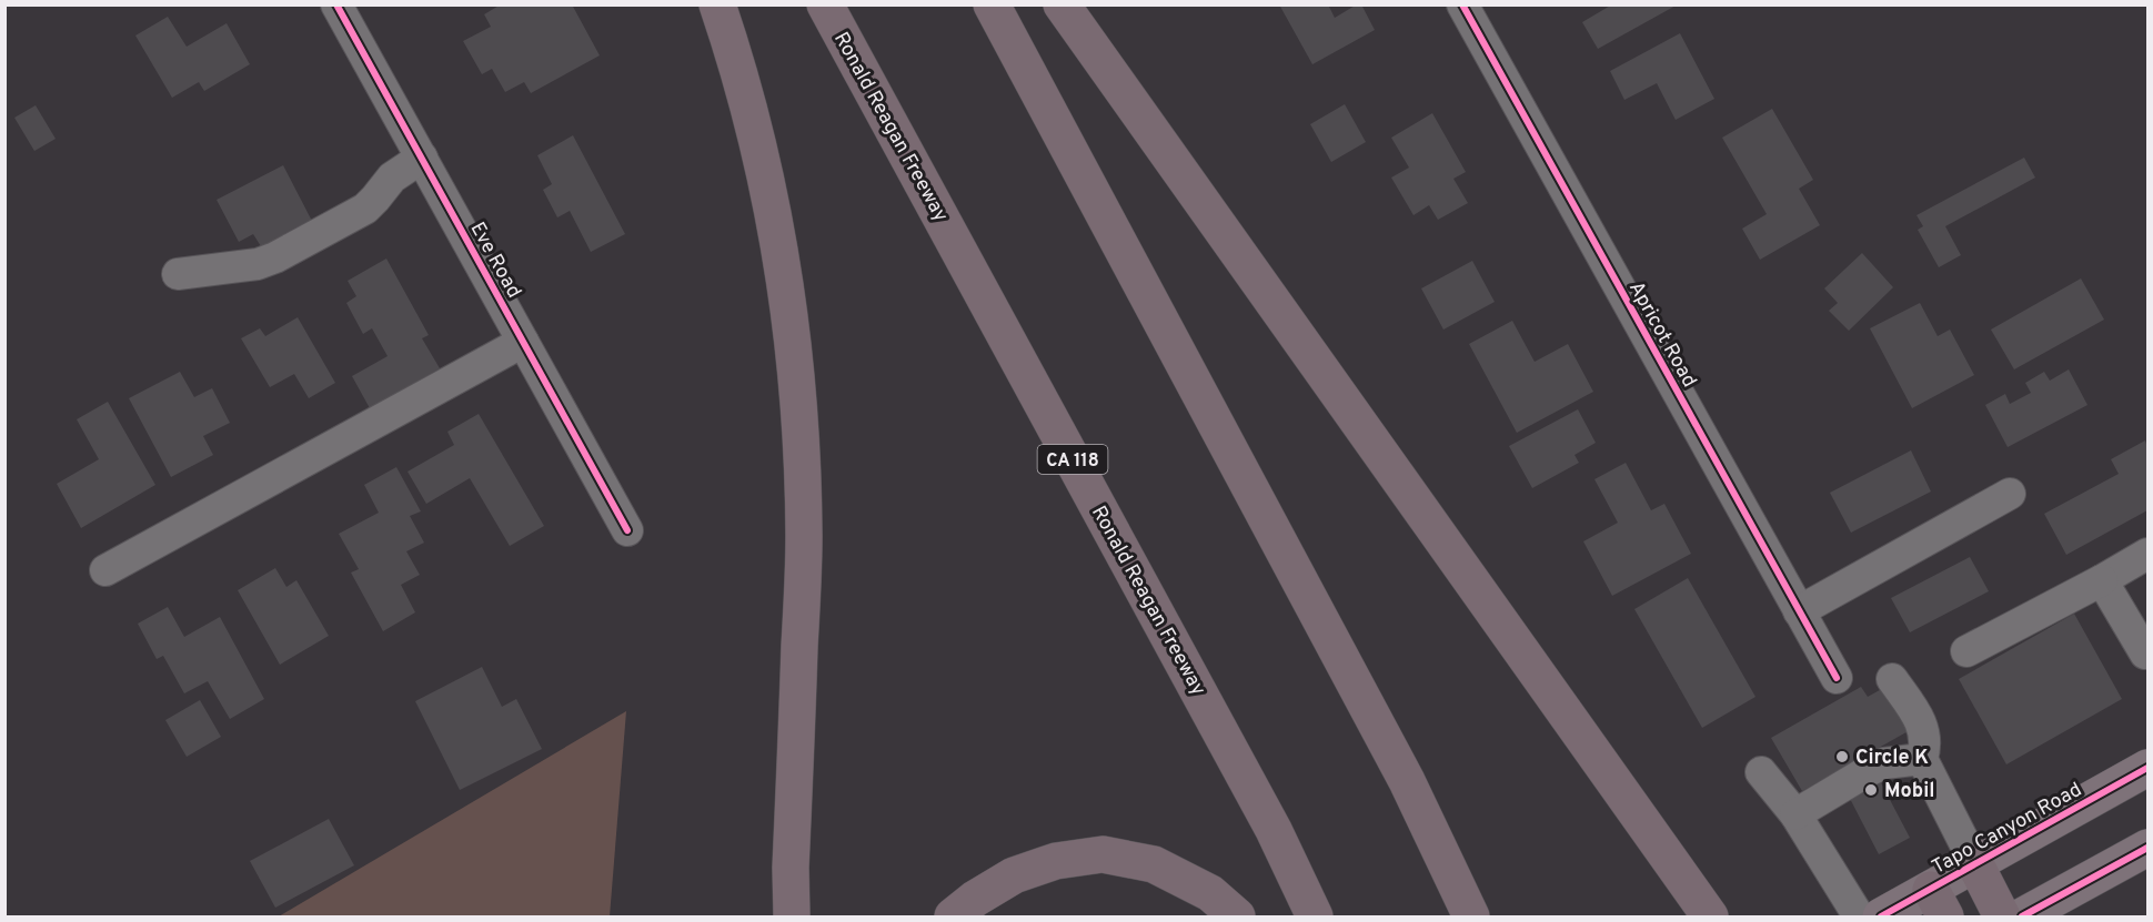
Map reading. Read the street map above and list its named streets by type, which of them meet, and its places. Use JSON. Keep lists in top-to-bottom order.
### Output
{
  "streets": {
    "highway": ["Ronald Reagan Freeway", "CA 118"],
    "main road": ["Tapo Canyon Road"],
    "street": ["Eve Road", "Apricot Road"]
  },
  "places": ["Circle K", "Mobil"]
}
